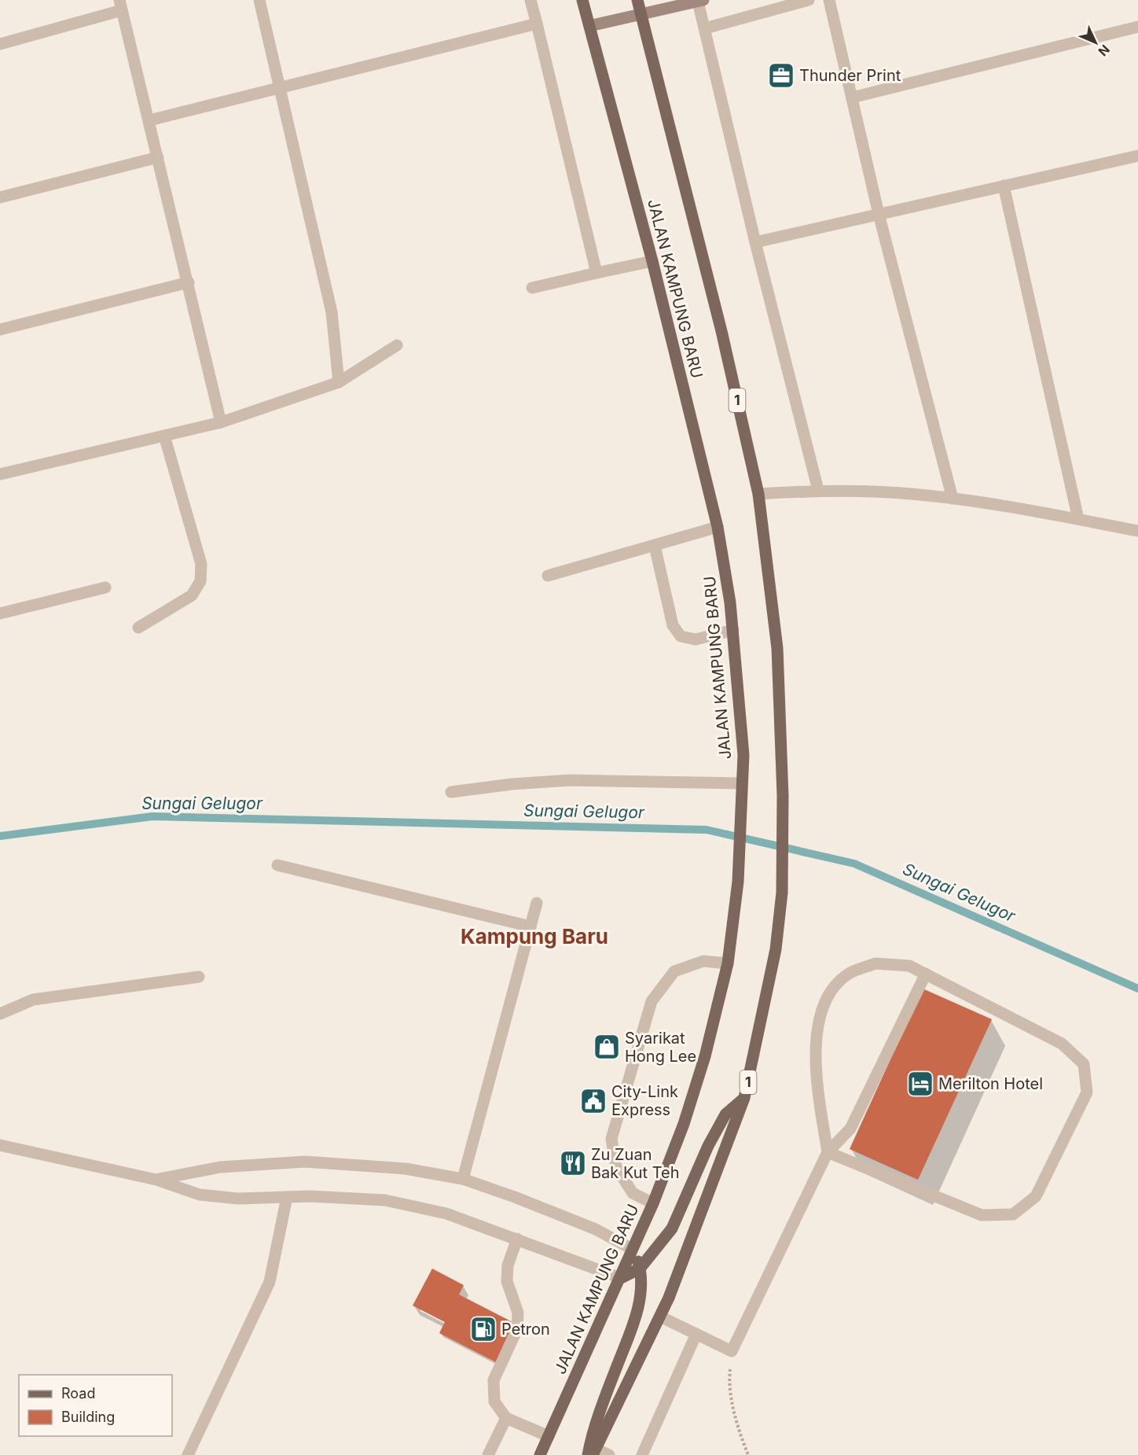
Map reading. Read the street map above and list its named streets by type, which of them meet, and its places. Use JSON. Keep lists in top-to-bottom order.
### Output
{
  "streets": {
    "main road": ["JALAN KAMPUNG BARU", "1"]
  },
  "districts": ["Kampung Baru"],
  "water": ["Sungai Gelugor"],
  "places": {
    "office": ["Thunder Print"],
    "shop": ["Syarikat Hong Lee"],
    "hotel": ["Merilton Hotel"],
    "public building": ["City-Link Express"],
    "restaurant": ["Zu Zuan Bak Kut Teh"],
    "fuel station": ["Petron"]
  },
  "legend": ["Road", "Building"],
  "north": "bottom right"
}
